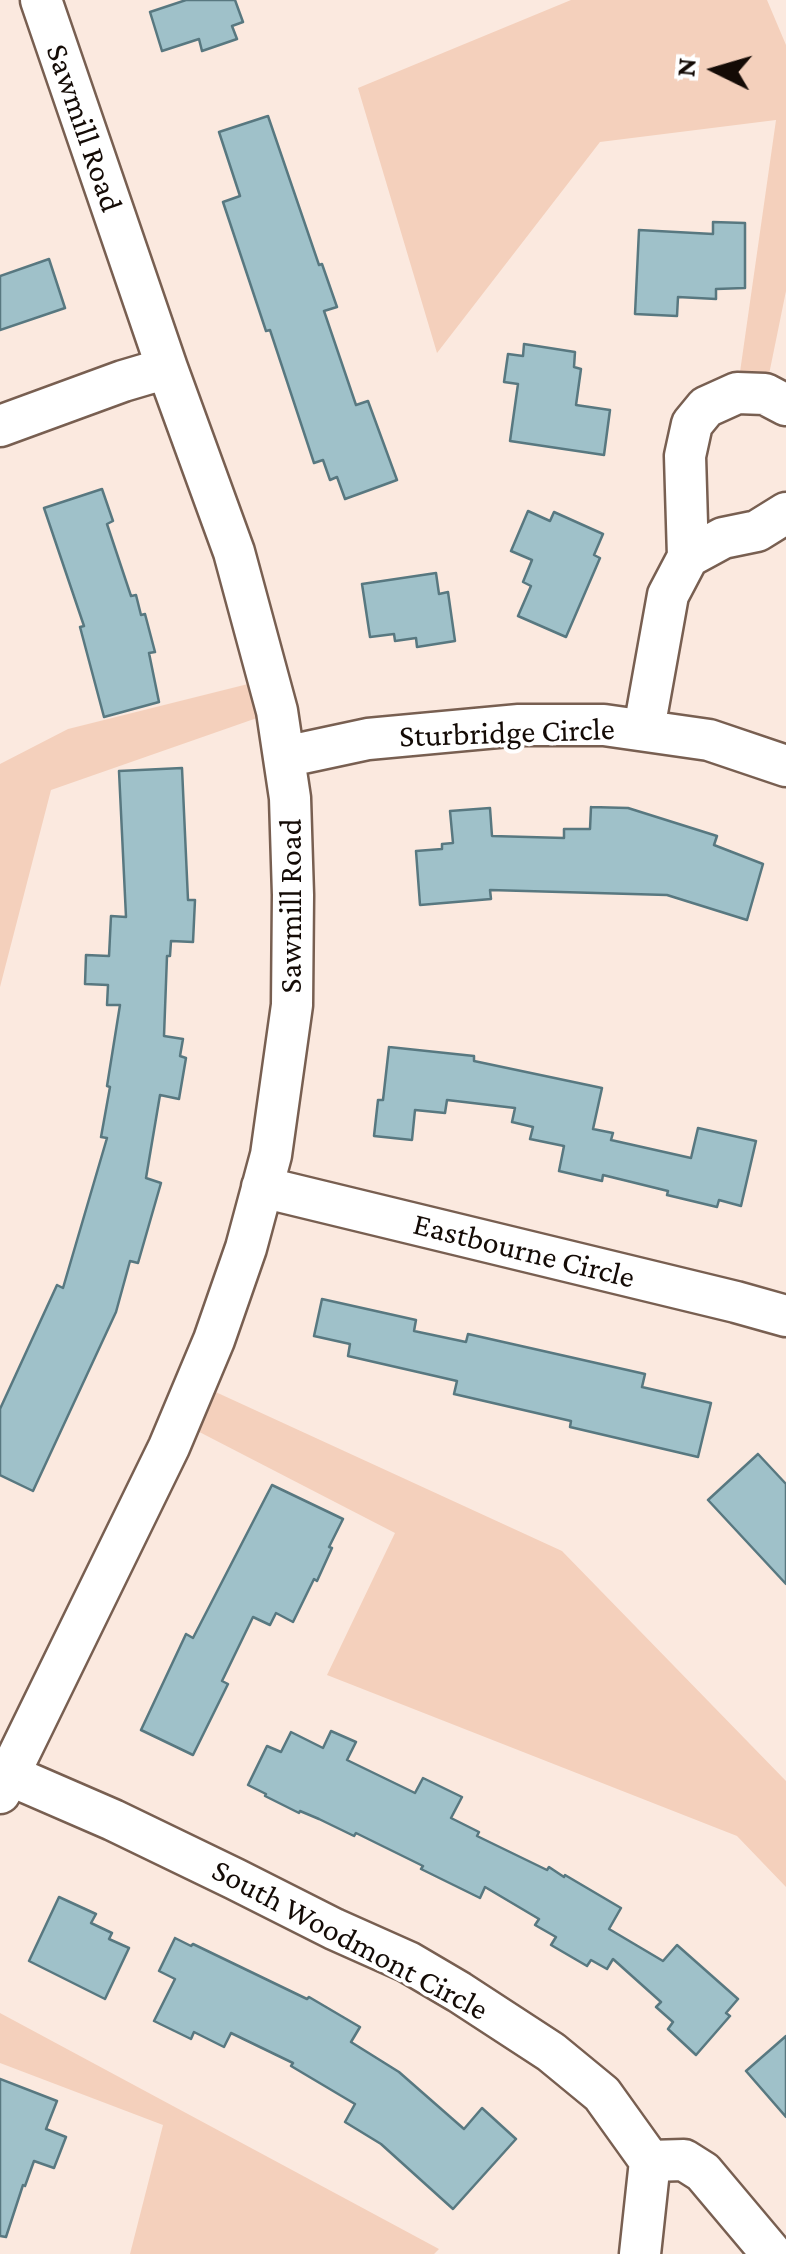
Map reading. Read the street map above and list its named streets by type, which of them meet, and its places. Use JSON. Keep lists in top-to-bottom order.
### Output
{
  "streets": {
    "street": [
      "Sawmill Road",
      "Sturbridge Circle",
      "Eastbourne Circle",
      "South Woodmont Circle"
    ]
  },
  "crossings": [
    ["Sawmill Road", "Sturbridge Circle"],
    ["Sawmill Road", "Eastbourne Circle"],
    ["Sawmill Road", "South Woodmont Circle"]
  ],
  "north": "left"
}
